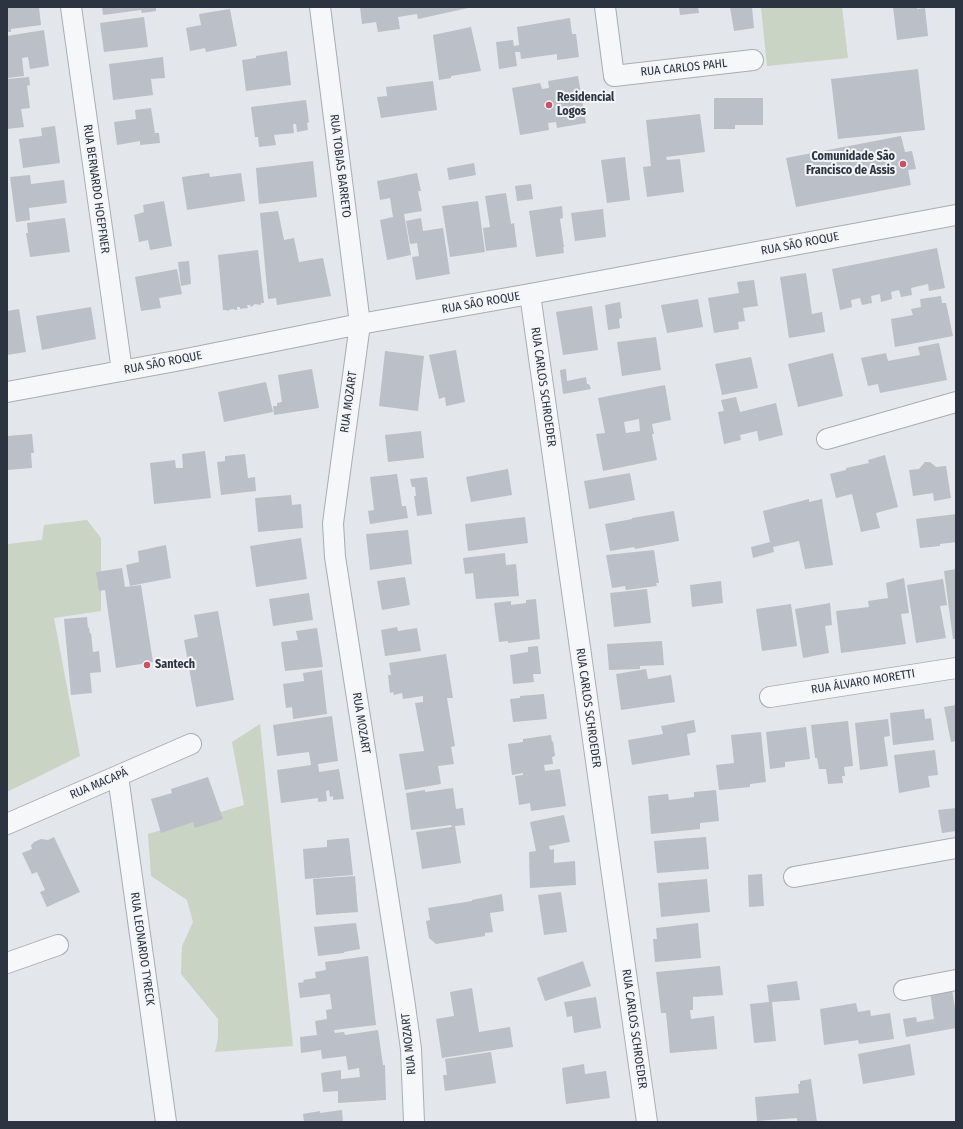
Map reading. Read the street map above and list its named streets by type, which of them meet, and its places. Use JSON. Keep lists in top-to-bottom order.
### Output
{
  "streets": {
    "street": [
      "RUA CARLOS PAHL",
      "RUA TOBIAS BARRETO",
      "RUA BERNARDO HOEPFNER",
      "RUA SÃO ROQUE",
      "RUA CARLOS SCHROEDER",
      "RUA MOZART",
      "RUA ÁLVARO MORETTI",
      "RUA MACAPÁ",
      "RUA LEONARDO TYRECK"
    ]
  },
  "crossings": [
    ["RUA TOBIAS BARRETO", "RUA SÃO ROQUE"],
    ["RUA TOBIAS BARRETO", "RUA MOZART"],
    ["RUA BERNARDO HOEPFNER", "RUA SÃO ROQUE"],
    ["RUA SÃO ROQUE", "RUA CARLOS SCHROEDER"],
    ["RUA SÃO ROQUE", "RUA MOZART"],
    ["RUA MACAPÁ", "RUA LEONARDO TYRECK"]
  ],
  "places": ["Residencial Logos", "Comunidade São Francisco de Assis", "Santech"]
}
